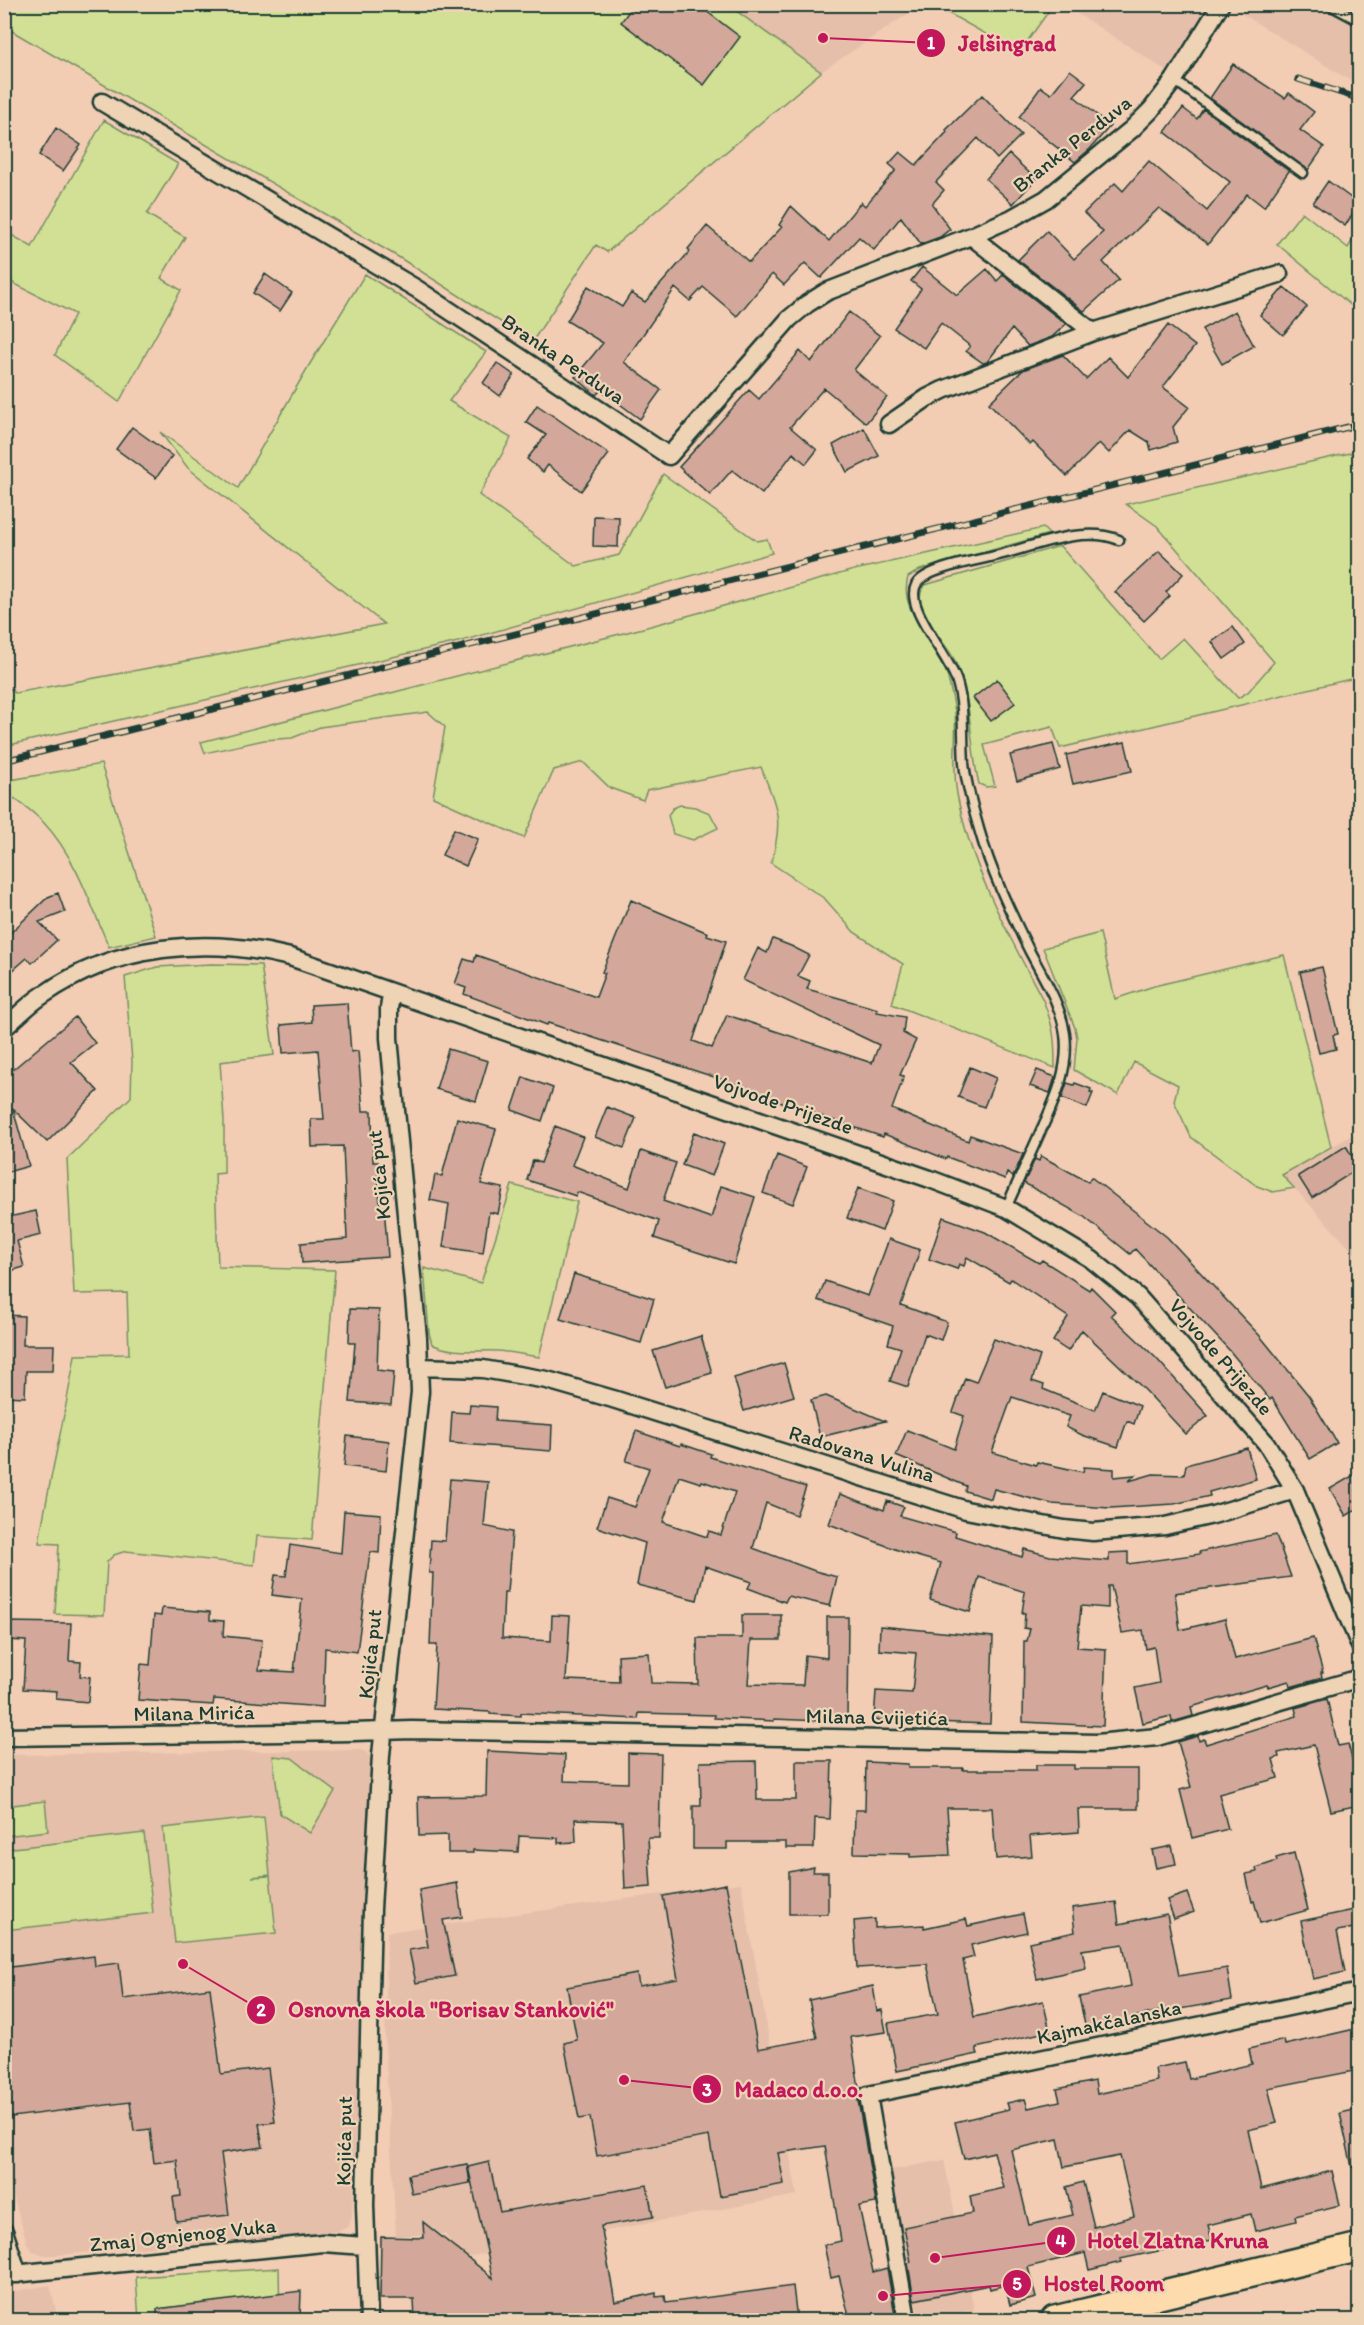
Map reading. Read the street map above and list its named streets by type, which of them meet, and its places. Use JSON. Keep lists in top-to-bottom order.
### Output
{
  "streets": {
    "street": [
      "Branka Perduva",
      "Vojvode Prijezde",
      "Kojića put",
      "Radovana Vulina",
      "Milana Mirića",
      "Milana Cvijetića",
      "Kajmakčalanska",
      "Zmaj Ognjenog Vuka"
    ]
  },
  "crossings": [
    ["Vojvode Prijezde", "Kojića put"],
    ["Vojvode Prijezde", "Radovana Vulina"],
    ["Kojića put", "Radovana Vulina"],
    ["Kojića put", "Milana Mirića"],
    ["Kojića put", "Milana Cvijetića"],
    ["Kojića put", "Zmaj Ognjenog Vuka"],
    ["Milana Mirića", "Milana Cvijetića"]
  ],
  "places": [
    "Jelšingrad",
    "Osnovna škola \"Borisav Stanković\"",
    "Madaco d.o.o.",
    "Hotel Zlatna Kruna",
    "Hostel Room"
  ]
}
